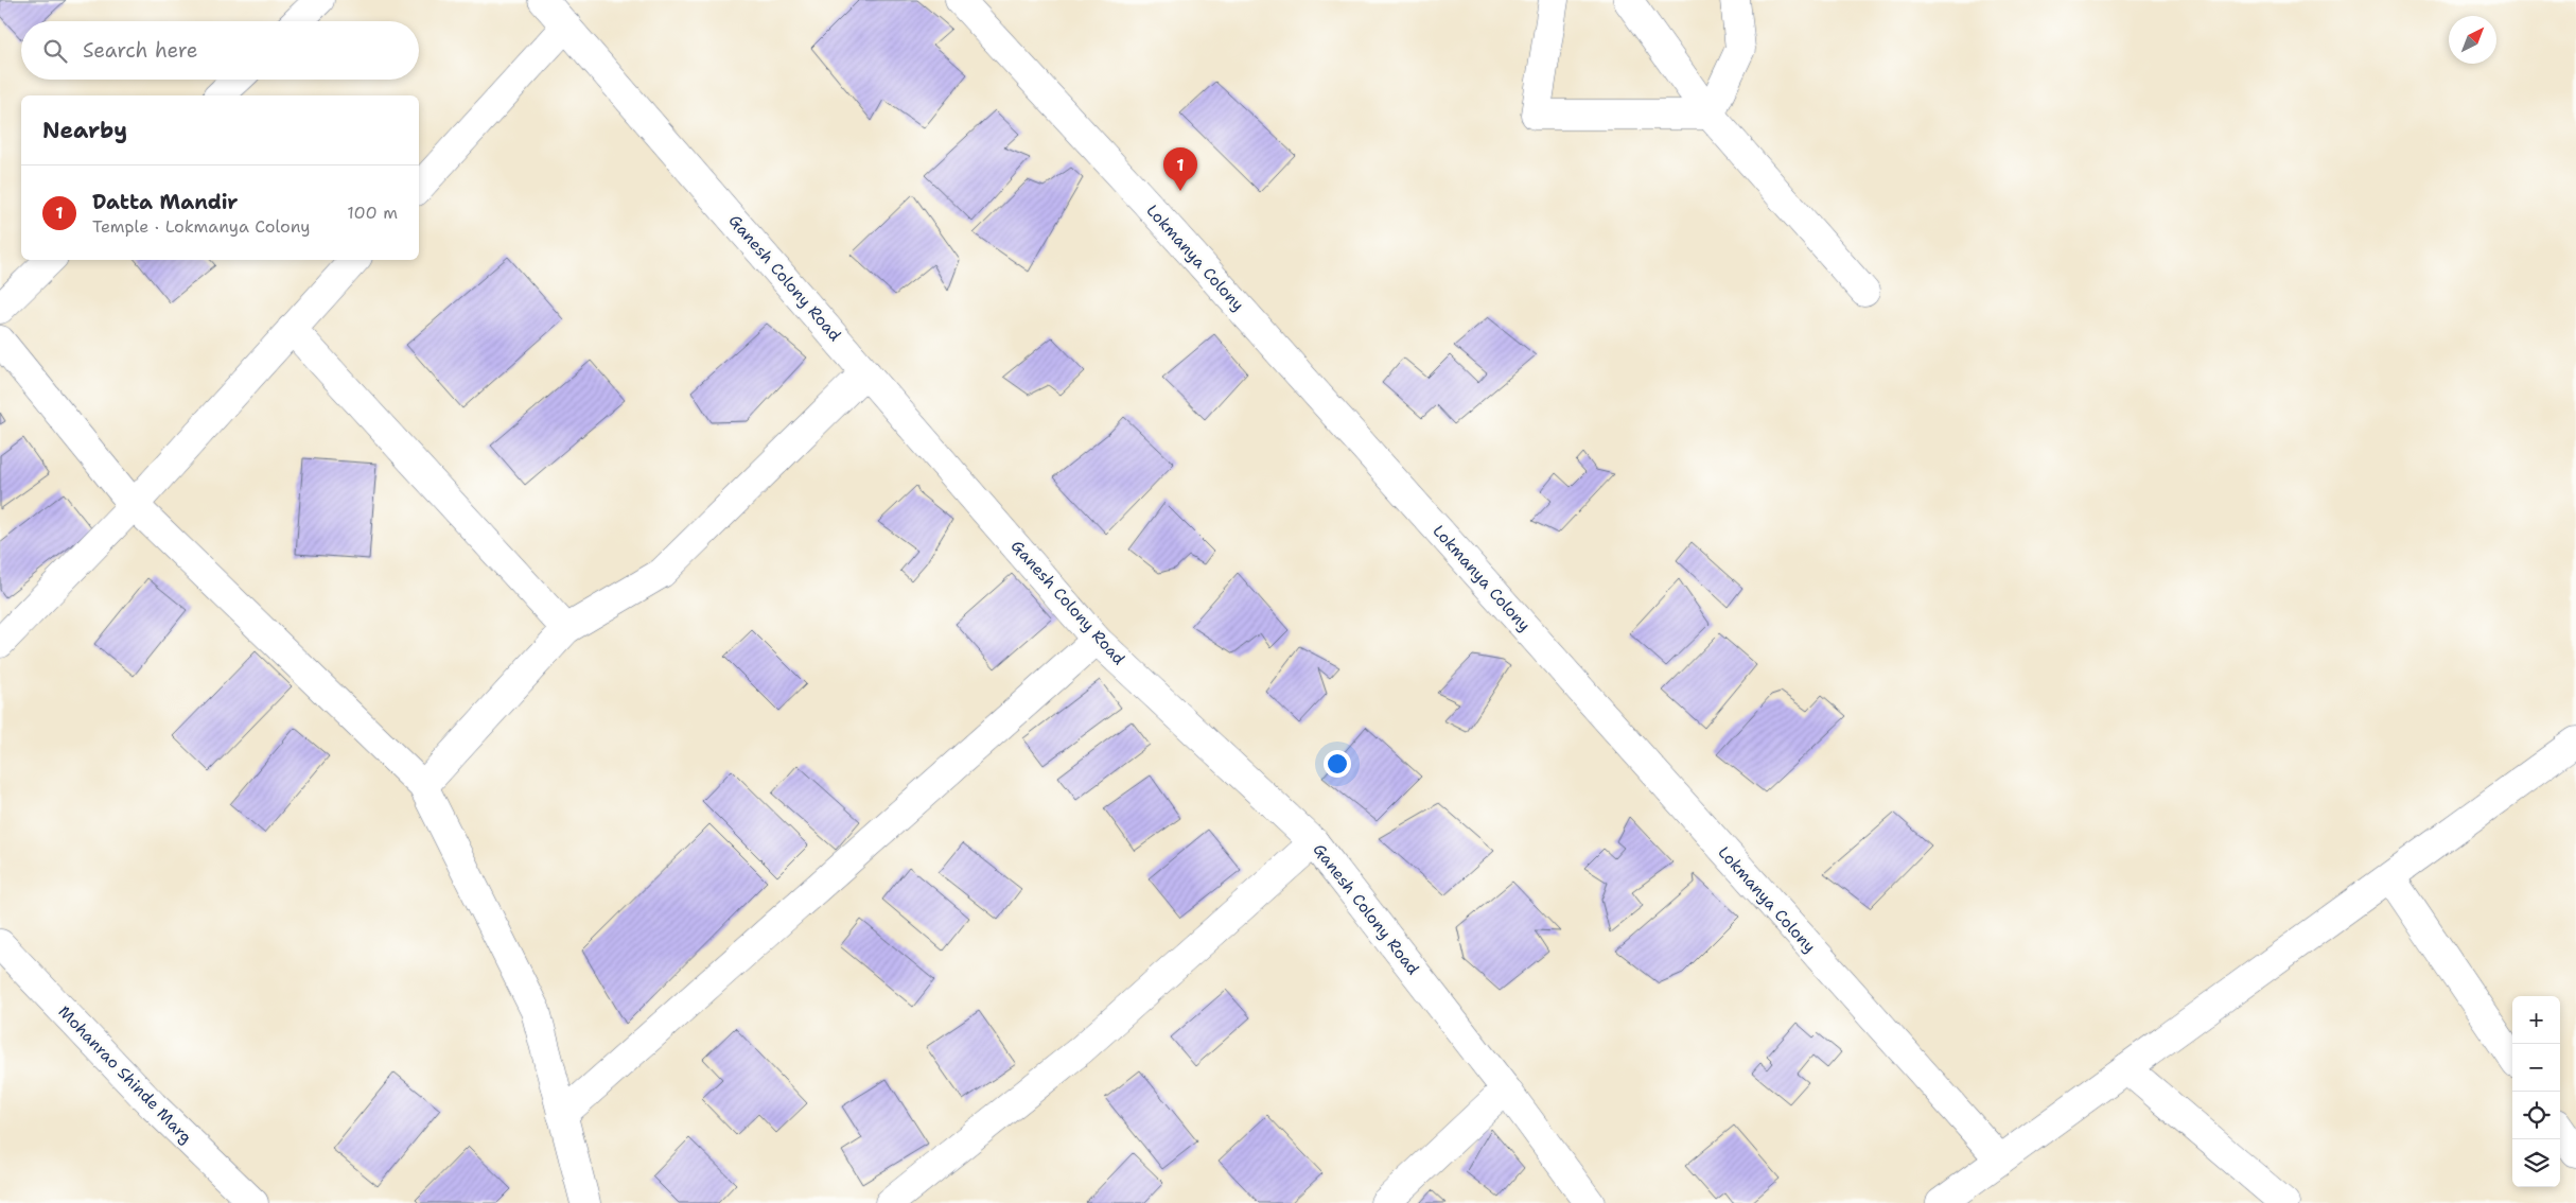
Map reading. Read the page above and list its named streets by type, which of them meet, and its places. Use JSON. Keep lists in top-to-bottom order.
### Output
{
  "streets": {
    "street": ["Lokmanya Colony", "Ganesh Colony Road", "Mohanrao Shinde Marg"]
  },
  "north": "top right",
  "page": {
    "search": "Search here",
    "heading": "Nearby",
    "pins": "1",
    "list": [
      {
        "mark": "1",
        "name": "Datta Mandir",
        "note": "Temple · Lokmanya Colony",
        "value": "100 m"
      }
    ],
    "map_buttons": ["+", "−"]
  }
}
